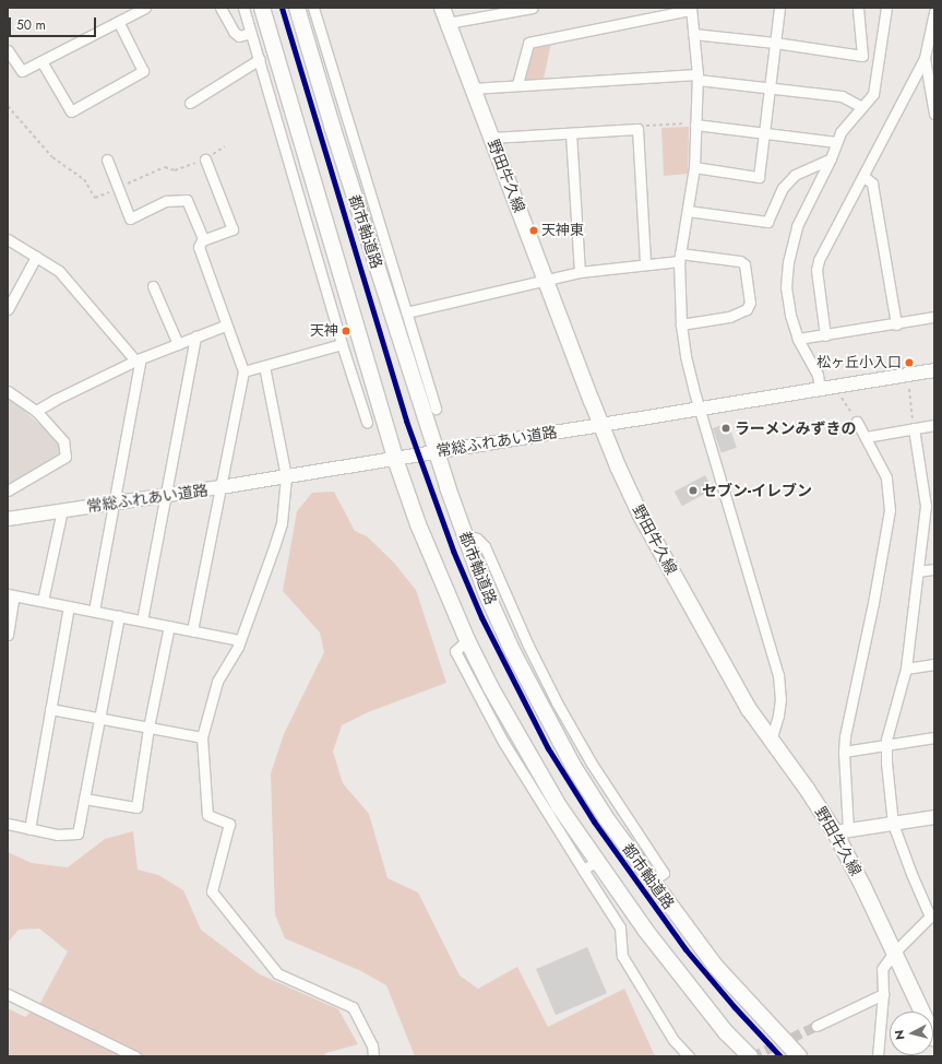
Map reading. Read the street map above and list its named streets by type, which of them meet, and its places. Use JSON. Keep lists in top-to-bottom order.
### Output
{
  "streets": {
    "main road": ["野田牛久線", "都市軸道路"],
    "street": ["常総ふれあい道路"]
  },
  "crossings": [
    ["野田牛久線", "常総ふれあい道路"],
    ["都市軸道路", "常総ふれあい道路"]
  ],
  "places": [
    "天神東",
    "天神",
    "松ヶ丘小入口",
    "ラーメンみずきの",
    "セブン-イレブン"
  ],
  "scale_bar": "50 m",
  "north": "left"
}
